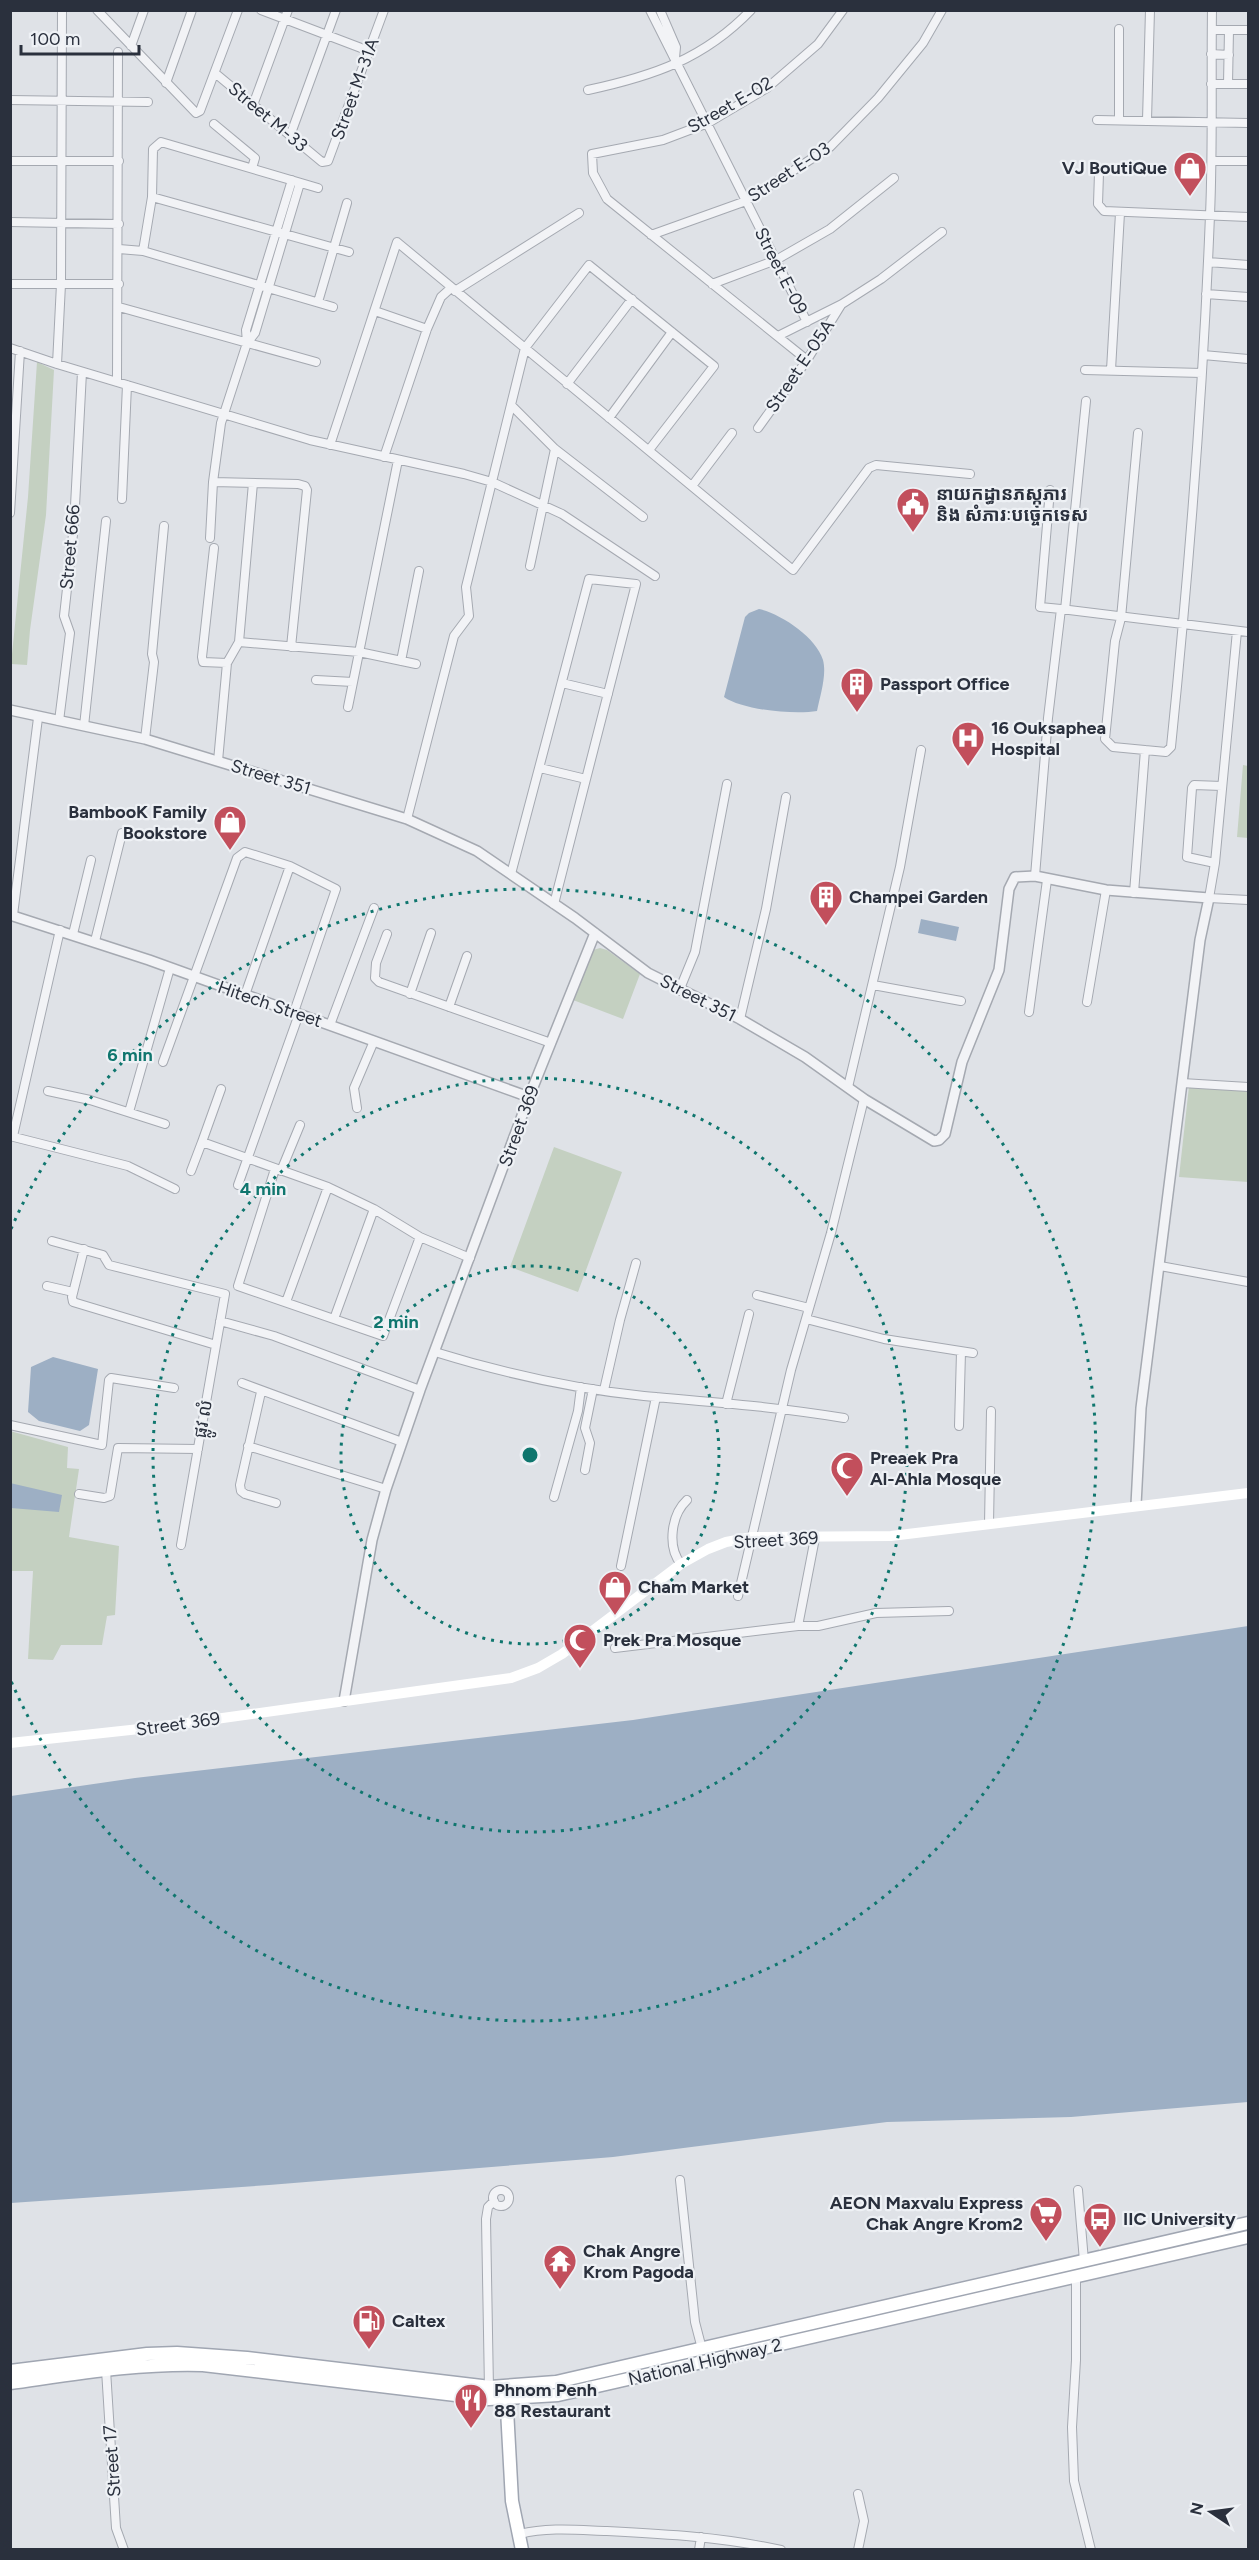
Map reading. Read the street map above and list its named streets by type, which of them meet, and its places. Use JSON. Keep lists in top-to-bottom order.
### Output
{
  "streets": {
    "main road": ["Street 369", "National Highway 2"],
    "street": [
      "Street M-31A",
      "Street E-02",
      "Street M-33",
      "Street E-03",
      "Street E-09",
      "Street E-05A",
      "Street 666",
      "Street 351",
      "Hitech Street",
      "ផ្លូវ លំ",
      "Street 17"
    ]
  },
  "crossings": [
    ["Street M-31A", "Street M-33"],
    ["Street E-02", "Street E-03"],
    ["Street E-02", "Street E-09"],
    ["Street E-03", "Street E-09"],
    ["Street E-09", "Street E-05A"],
    ["Street 666", "Street 351"],
    ["Street 351", "Street 369"],
    ["Hitech Street", "Street 369"],
    ["National Highway 2", "Street 17"]
  ],
  "places": {
    "shop": ["VJ BoutiQue", "BambooK Family Bookstore", "Cham Market"],
    "public building": ["នាយកដ្ធានភស្កុភារ និង សំភារៈបច្ចេកទេស"],
    "building": ["Passport Office", "Champei Garden"],
    "hospital": ["16 Ouksaphea Hospital"],
    "mosque": ["Preaek Pra Al-Ahla Mosque", "Prek Pra Mosque"],
    "supermarket": ["AEON Maxvalu Express Chak Angre Krom2"],
    "bus stop": ["IIC University"],
    "temple": ["Chak Angre Krom Pagoda"],
    "fuel station": ["Caltex"],
    "restaurant": ["Phnom Penh 88 Restaurant"]
  },
  "scale_bar": "100 m",
  "north": "left",
  "rings": ["6 min", "4 min", "2 min"]
}
